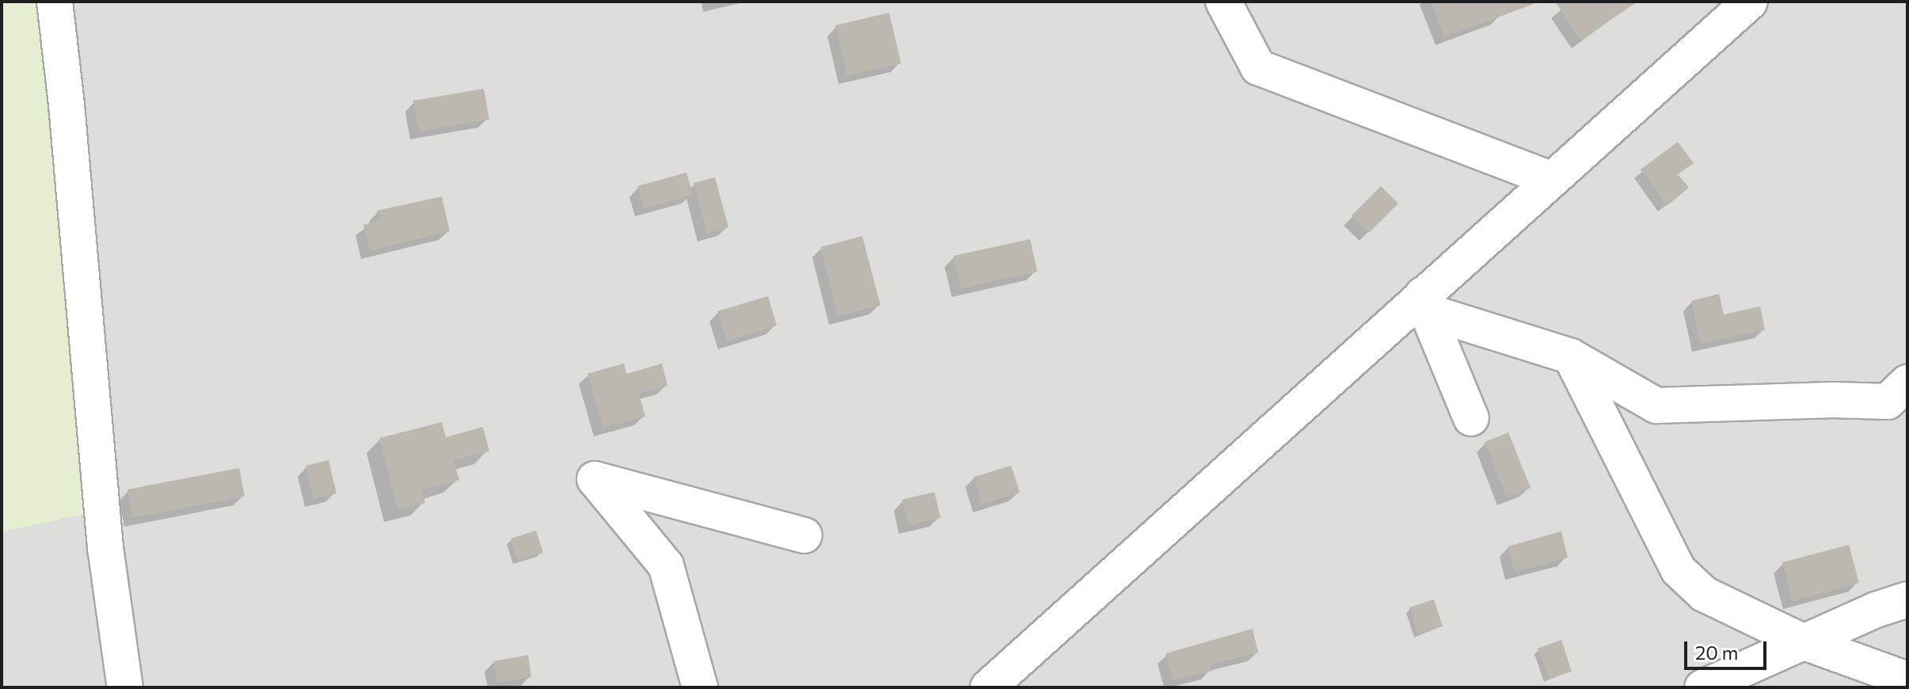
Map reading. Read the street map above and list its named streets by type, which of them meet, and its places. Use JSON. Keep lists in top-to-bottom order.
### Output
{
  "scale_bar": "20 m"
}
